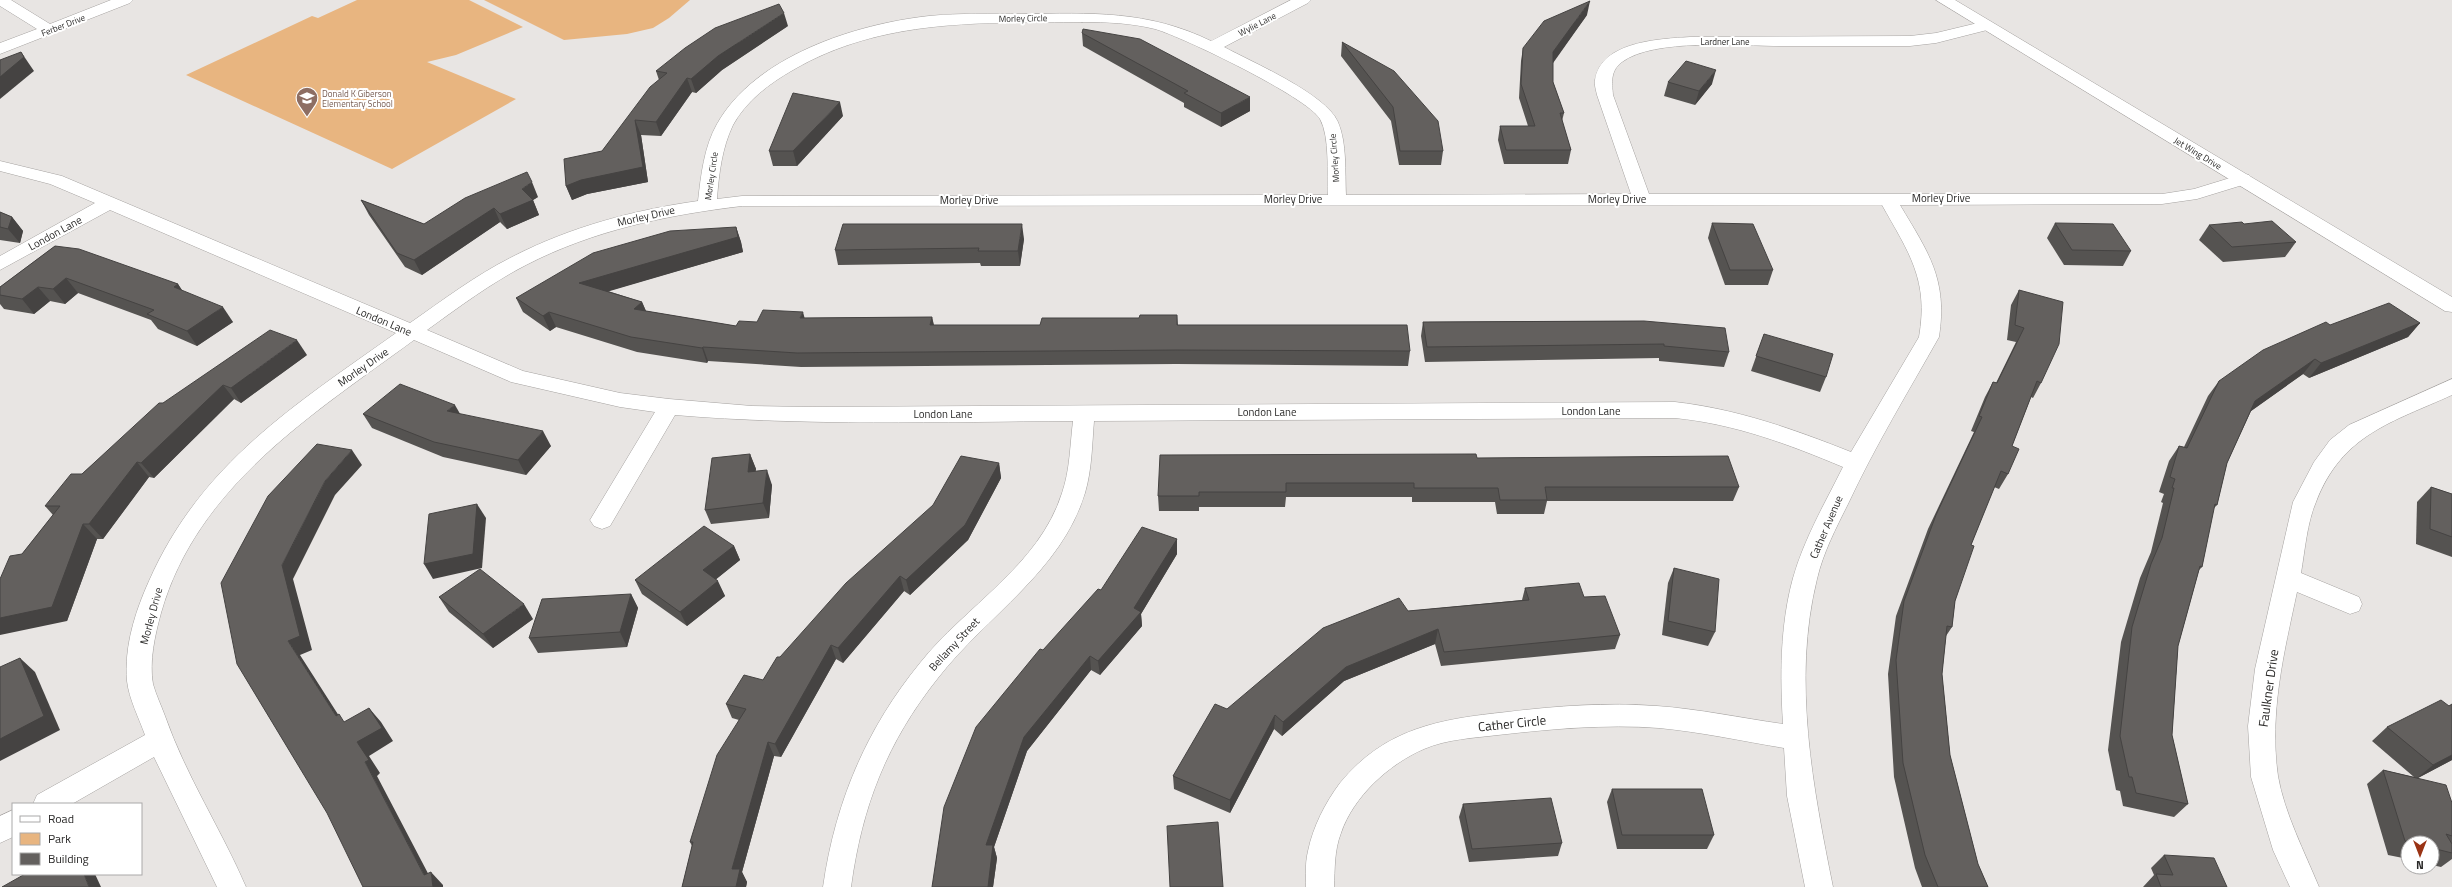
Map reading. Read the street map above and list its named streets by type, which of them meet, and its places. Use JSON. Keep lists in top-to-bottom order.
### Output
{
  "streets": {
    "street": [
      "Morley Circle",
      "Wylie Lane",
      "Ferber Drive",
      "Lardner Lane",
      "Jet Wing Drive",
      "Morley Drive",
      "London Lane",
      "Cather Avenue",
      "Bellamy Street",
      "Faulkner Drive",
      "Cather Circle"
    ]
  },
  "crossings": [
    ["Morley Circle", "Wylie Lane"],
    ["Morley Circle", "Morley Drive"],
    ["Lardner Lane", "Jet Wing Drive"],
    ["Lardner Lane", "Morley Drive"],
    ["Jet Wing Drive", "Morley Drive"],
    ["Morley Drive", "London Lane"],
    ["Morley Drive", "Cather Avenue"],
    ["London Lane", "Cather Avenue"],
    ["London Lane", "Bellamy Street"],
    ["Cather Avenue", "Cather Circle"]
  ],
  "places": {
    "school or university": ["Donald K Giberson Elementary School"]
  },
  "legend": ["Road", "Park", "Building"],
  "north": "bottom"
}
